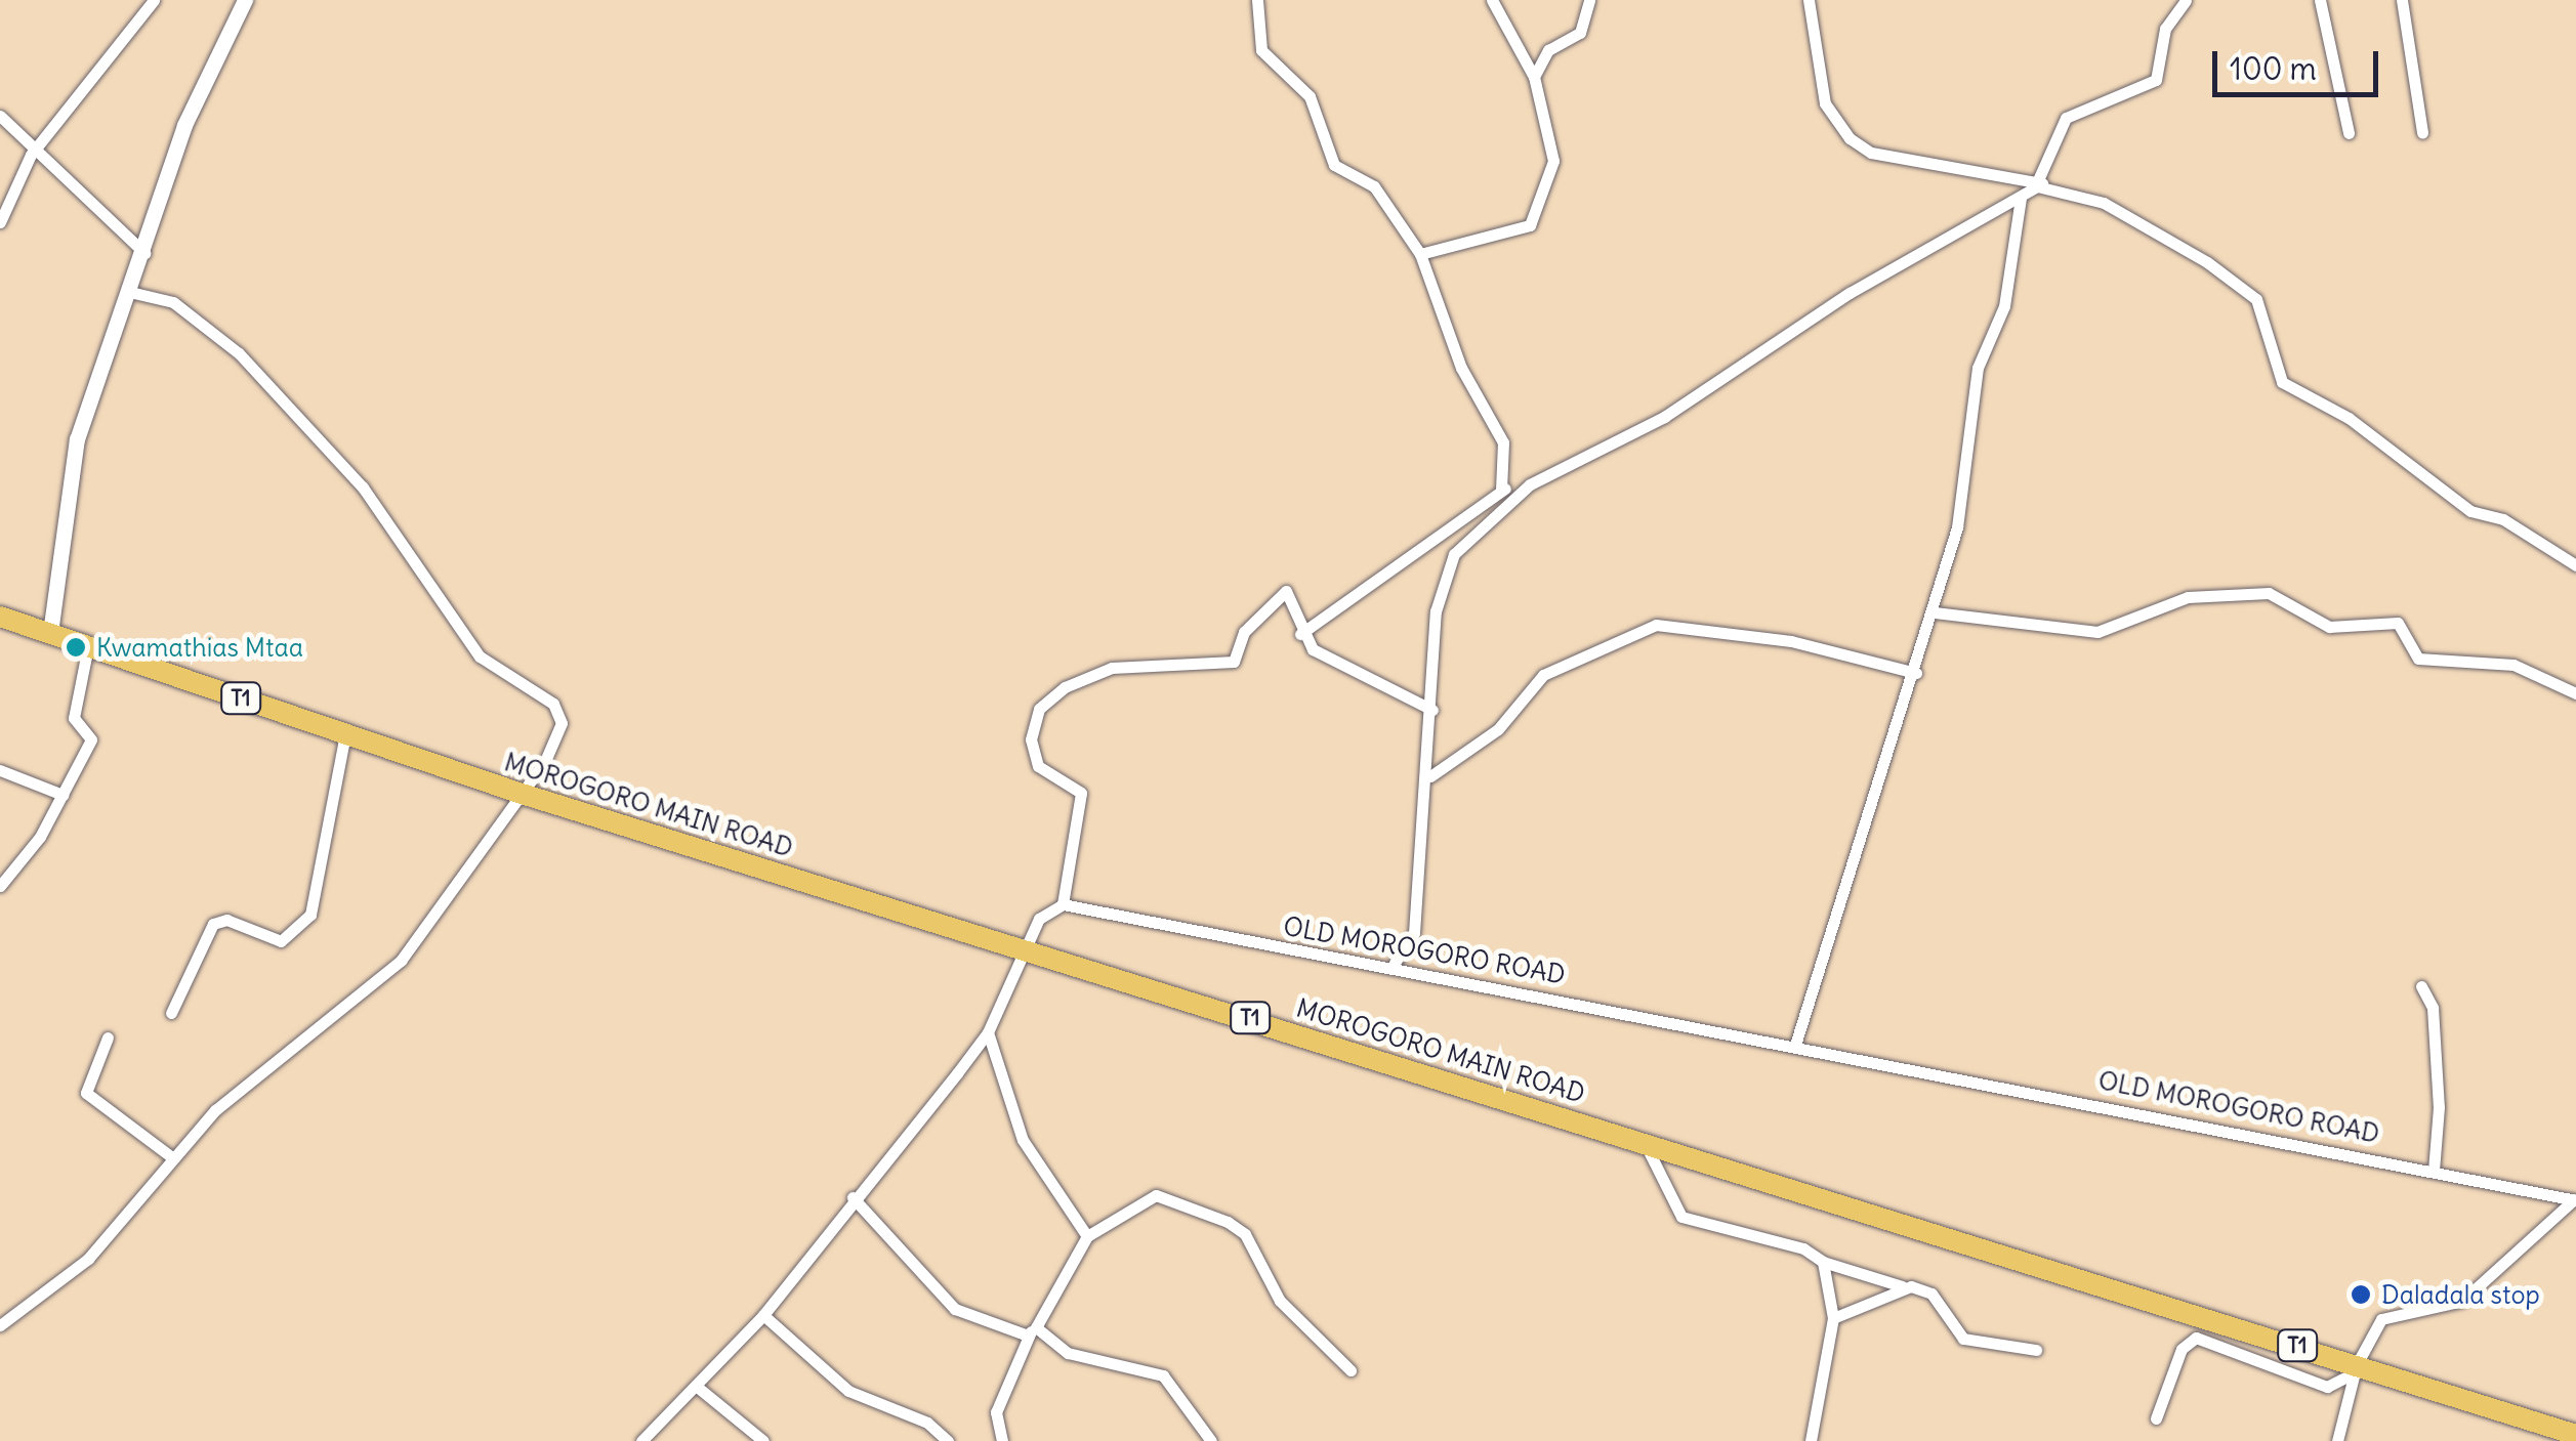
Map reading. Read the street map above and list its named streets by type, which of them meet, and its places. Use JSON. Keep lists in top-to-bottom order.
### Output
{
  "streets": {
    "highway": ["T1", "MOROGORO MAIN ROAD"],
    "street": ["OLD MOROGORO ROAD"]
  },
  "places": ["Kwamathias Mtaa", "Daladala stop"],
  "scale_bar": "100 m"
}
